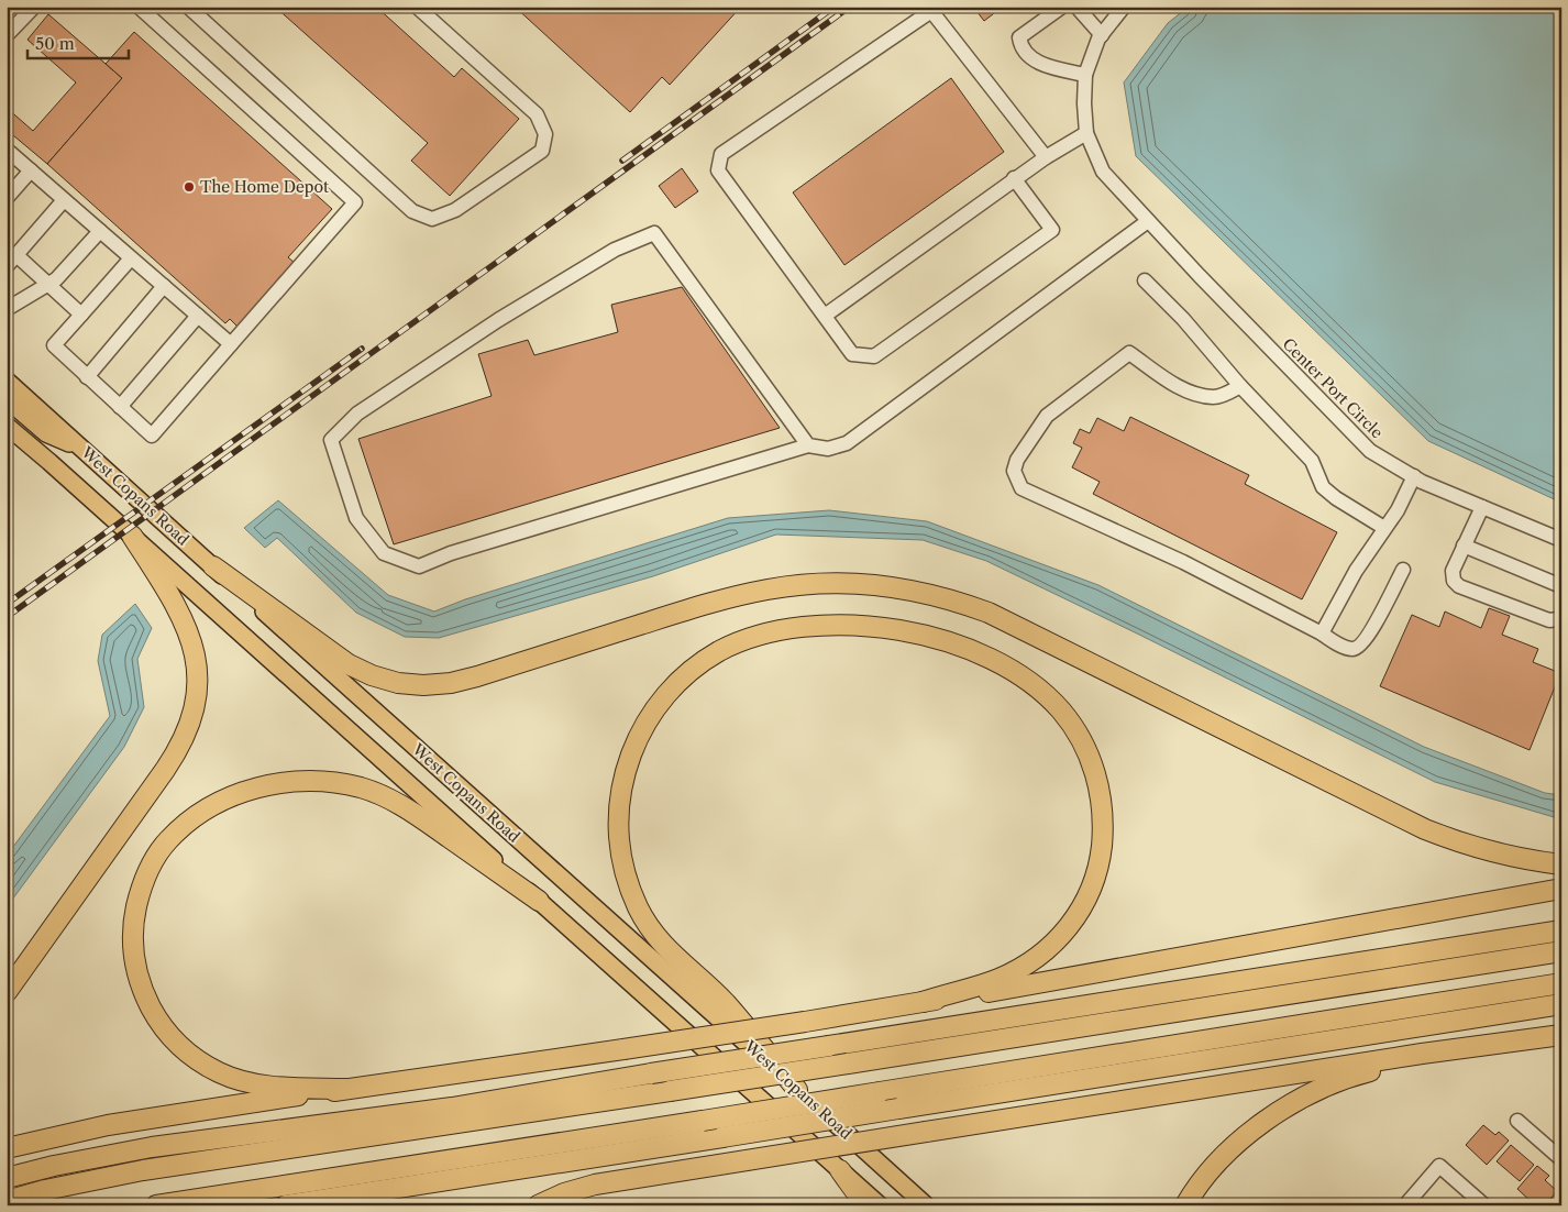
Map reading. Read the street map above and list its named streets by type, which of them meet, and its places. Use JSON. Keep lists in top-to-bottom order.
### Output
{
  "streets": {
    "main road": ["West Copans Road"],
    "street": ["Center Port Circle"]
  },
  "places": ["The Home Depot"],
  "scale_bar": "50 m"
}
